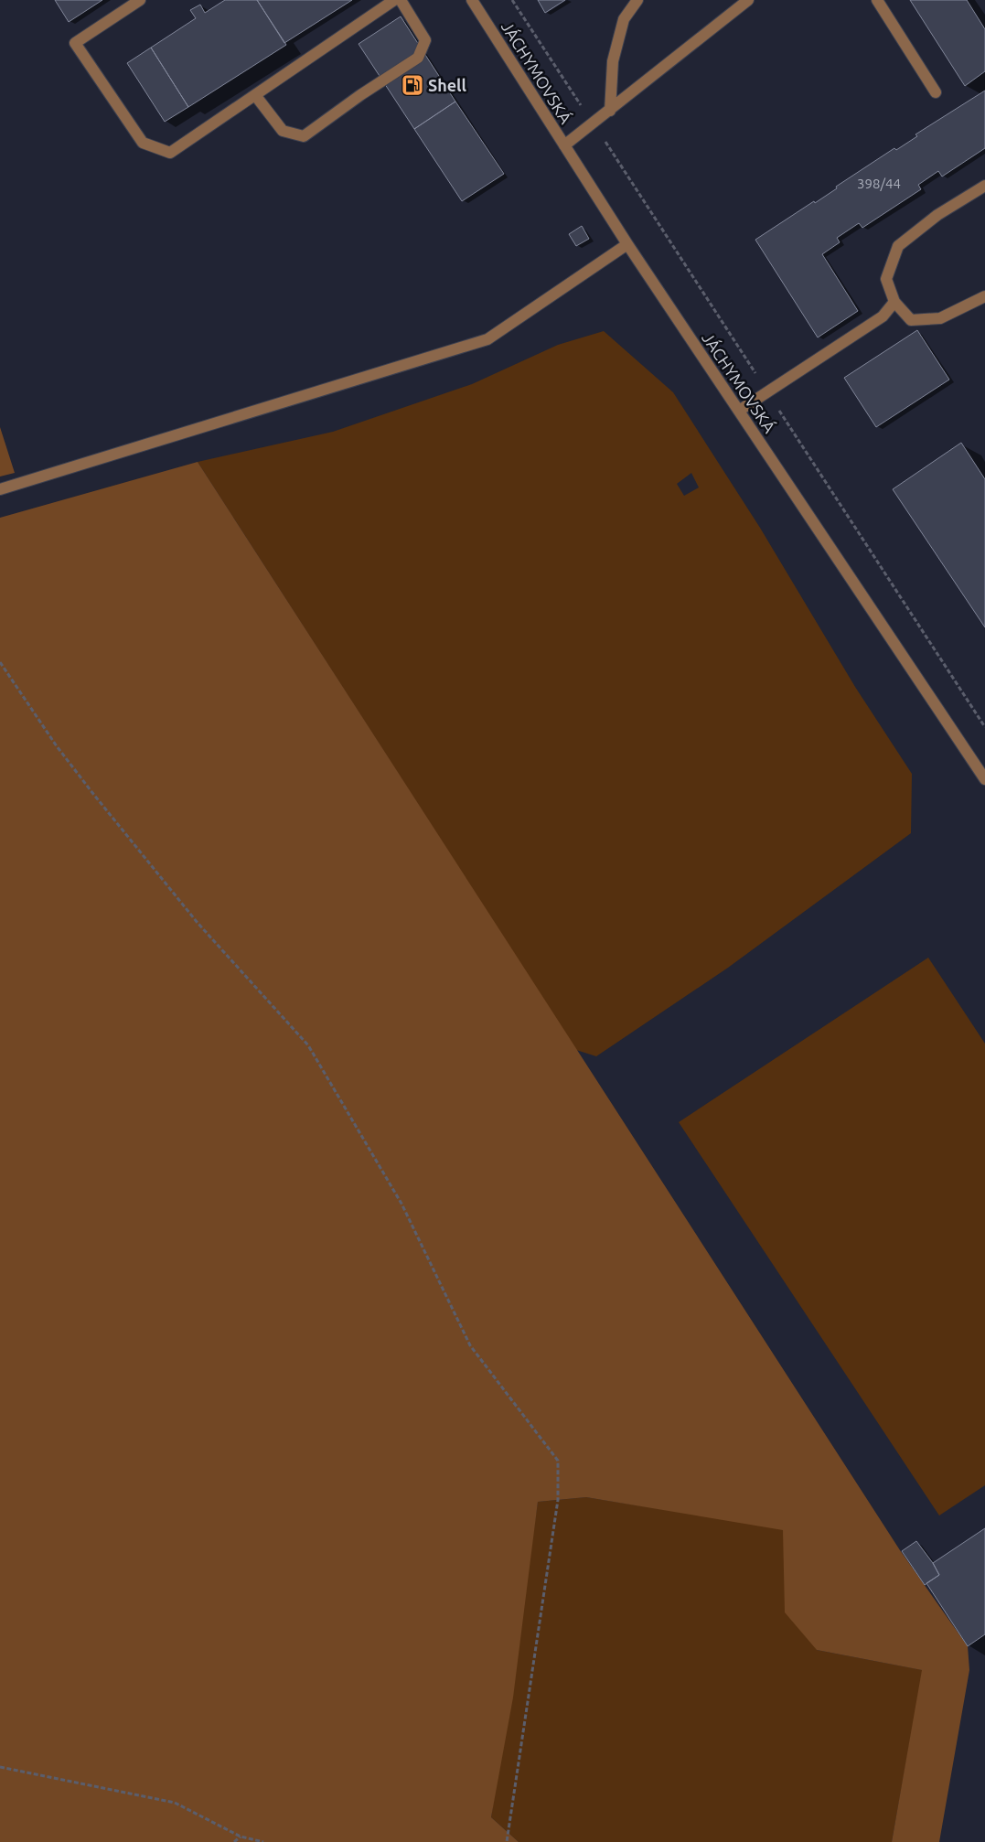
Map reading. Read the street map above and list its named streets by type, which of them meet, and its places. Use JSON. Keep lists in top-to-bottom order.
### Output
{
  "streets": {
    "street": ["JÁCHYMOVSKÁ"]
  },
  "places": {
    "fuel station": ["Shell"]
  },
  "house_numbers": ["398/44"]
}
